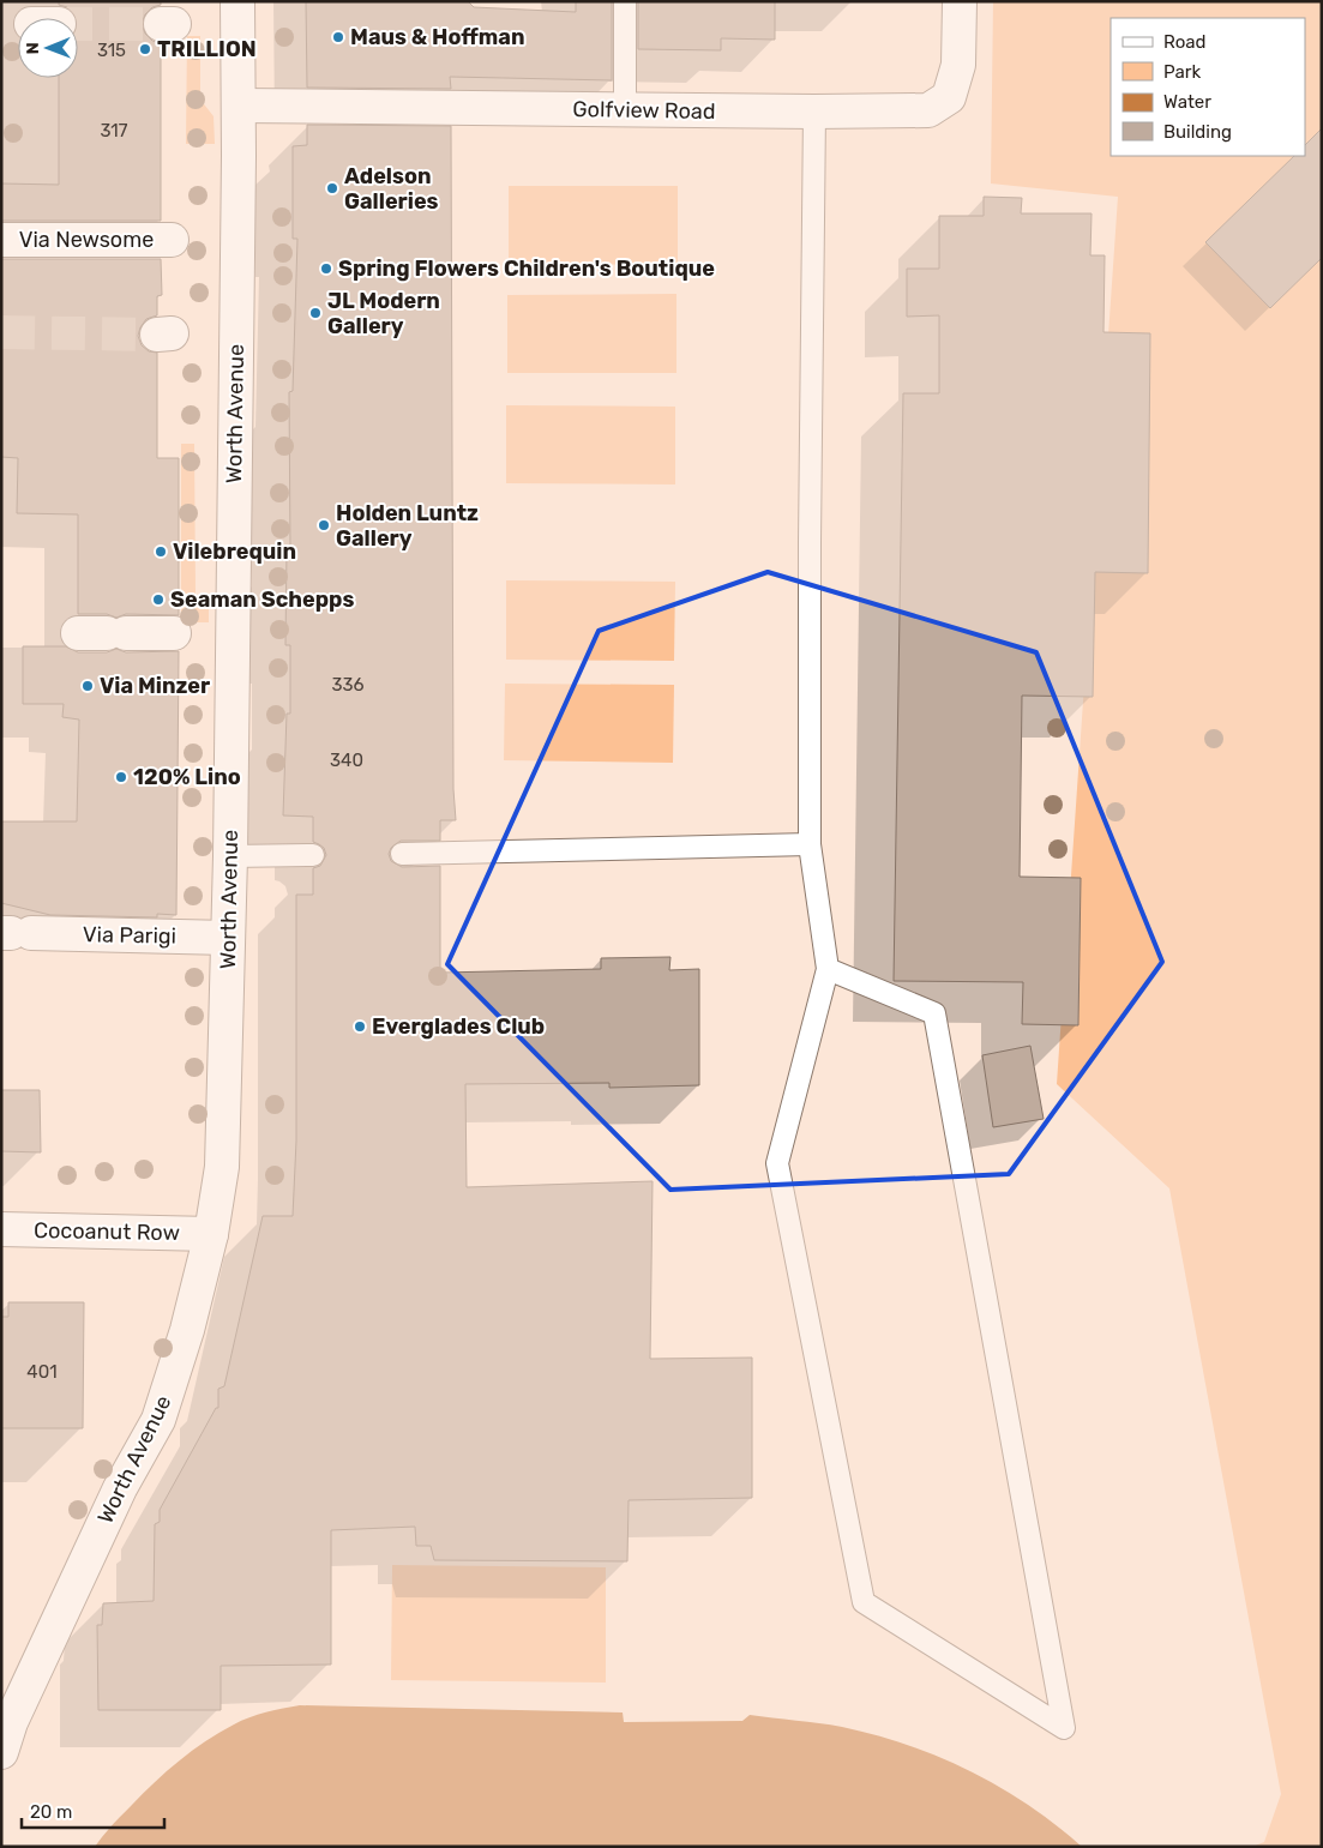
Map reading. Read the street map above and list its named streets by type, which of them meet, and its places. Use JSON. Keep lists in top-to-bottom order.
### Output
{
  "streets": {
    "street": [
      "Golfview Road",
      "Via Newsome",
      "Worth Avenue",
      "Via Parigi",
      "Cocoanut Row"
    ]
  },
  "crossings": [
    ["Golfview Road", "Worth Avenue"],
    ["Worth Avenue", "Via Parigi"],
    ["Worth Avenue", "Cocoanut Row"]
  ],
  "places": [
    "Maus & Hoffman",
    "TRILLION",
    "Adelson Galleries",
    "Spring Flowers Children's Boutique",
    "JL Modern Gallery",
    "Holden Luntz Gallery",
    "Vilebrequin",
    "Seaman Schepps",
    "Via Minzer",
    "120% Lino",
    "Everglades Club"
  ],
  "house_numbers": [
    "315",
    "317",
    "336",
    "340",
    "401"
  ],
  "legend": [
    "Road",
    "Park",
    "Water",
    "Building"
  ],
  "scale_bar": "20 m",
  "north": "left"
}
